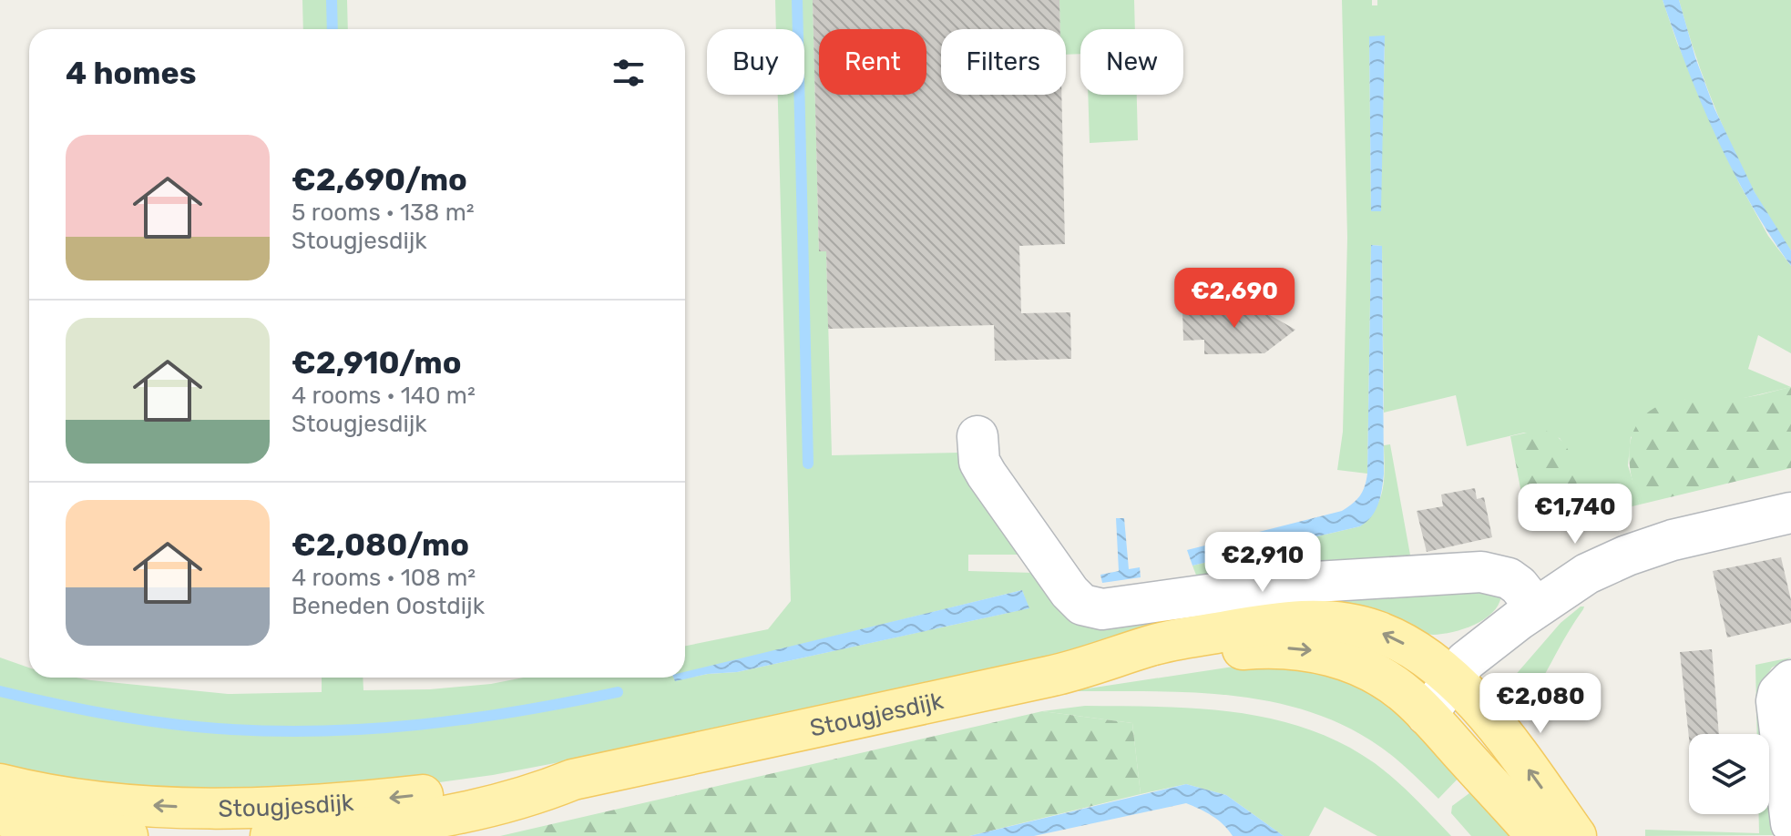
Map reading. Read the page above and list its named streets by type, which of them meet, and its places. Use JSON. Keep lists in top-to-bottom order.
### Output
{
  "streets": {
    "main road": ["Stougjesdijk"]
  },
  "page": {
    "chip": [
      "Buy",
      "Rent",
      "Filters",
      "New"
    ],
    "heading": "4 homes",
    "list": [
      {
        "name": "€2,690/mo",
        "note": "5 rooms · 138 m² · Stougjesdijk"
      },
      {
        "name": "€2,910/mo",
        "note": "4 rooms · 140 m² · Stougjesdijk"
      },
      {
        "name": "€2,080/mo",
        "note": "4 rooms · 108 m² · Beneden Oostdijk"
      }
    ],
    "price": [
      "€2,690",
      "€1,740",
      "€2,910",
      "€2,080"
    ]
  }
}
